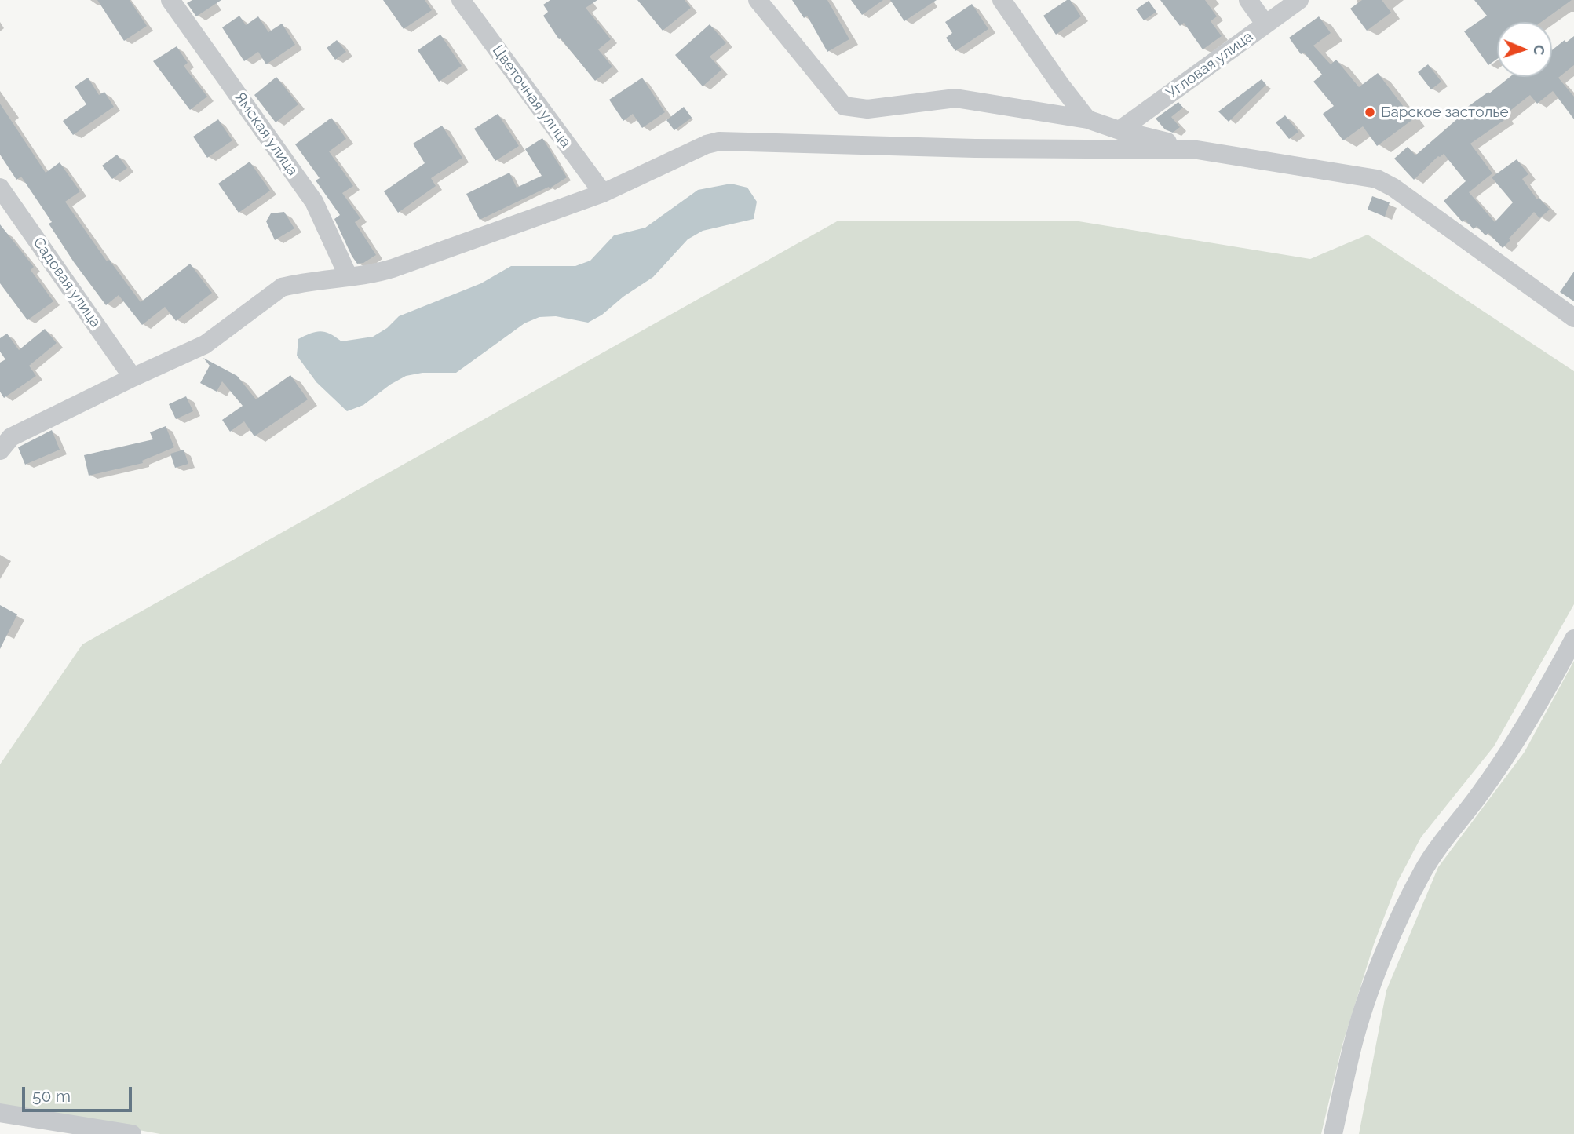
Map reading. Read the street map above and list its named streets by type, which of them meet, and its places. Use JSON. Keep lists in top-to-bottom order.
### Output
{
  "streets": {
    "street": [
      "Угловая улица",
      "Цветочная улица",
      "Ямская улица",
      "Садовая улица"
    ]
  },
  "places": ["Барское застолье"],
  "scale_bar": "50 m",
  "north": "right"
}
